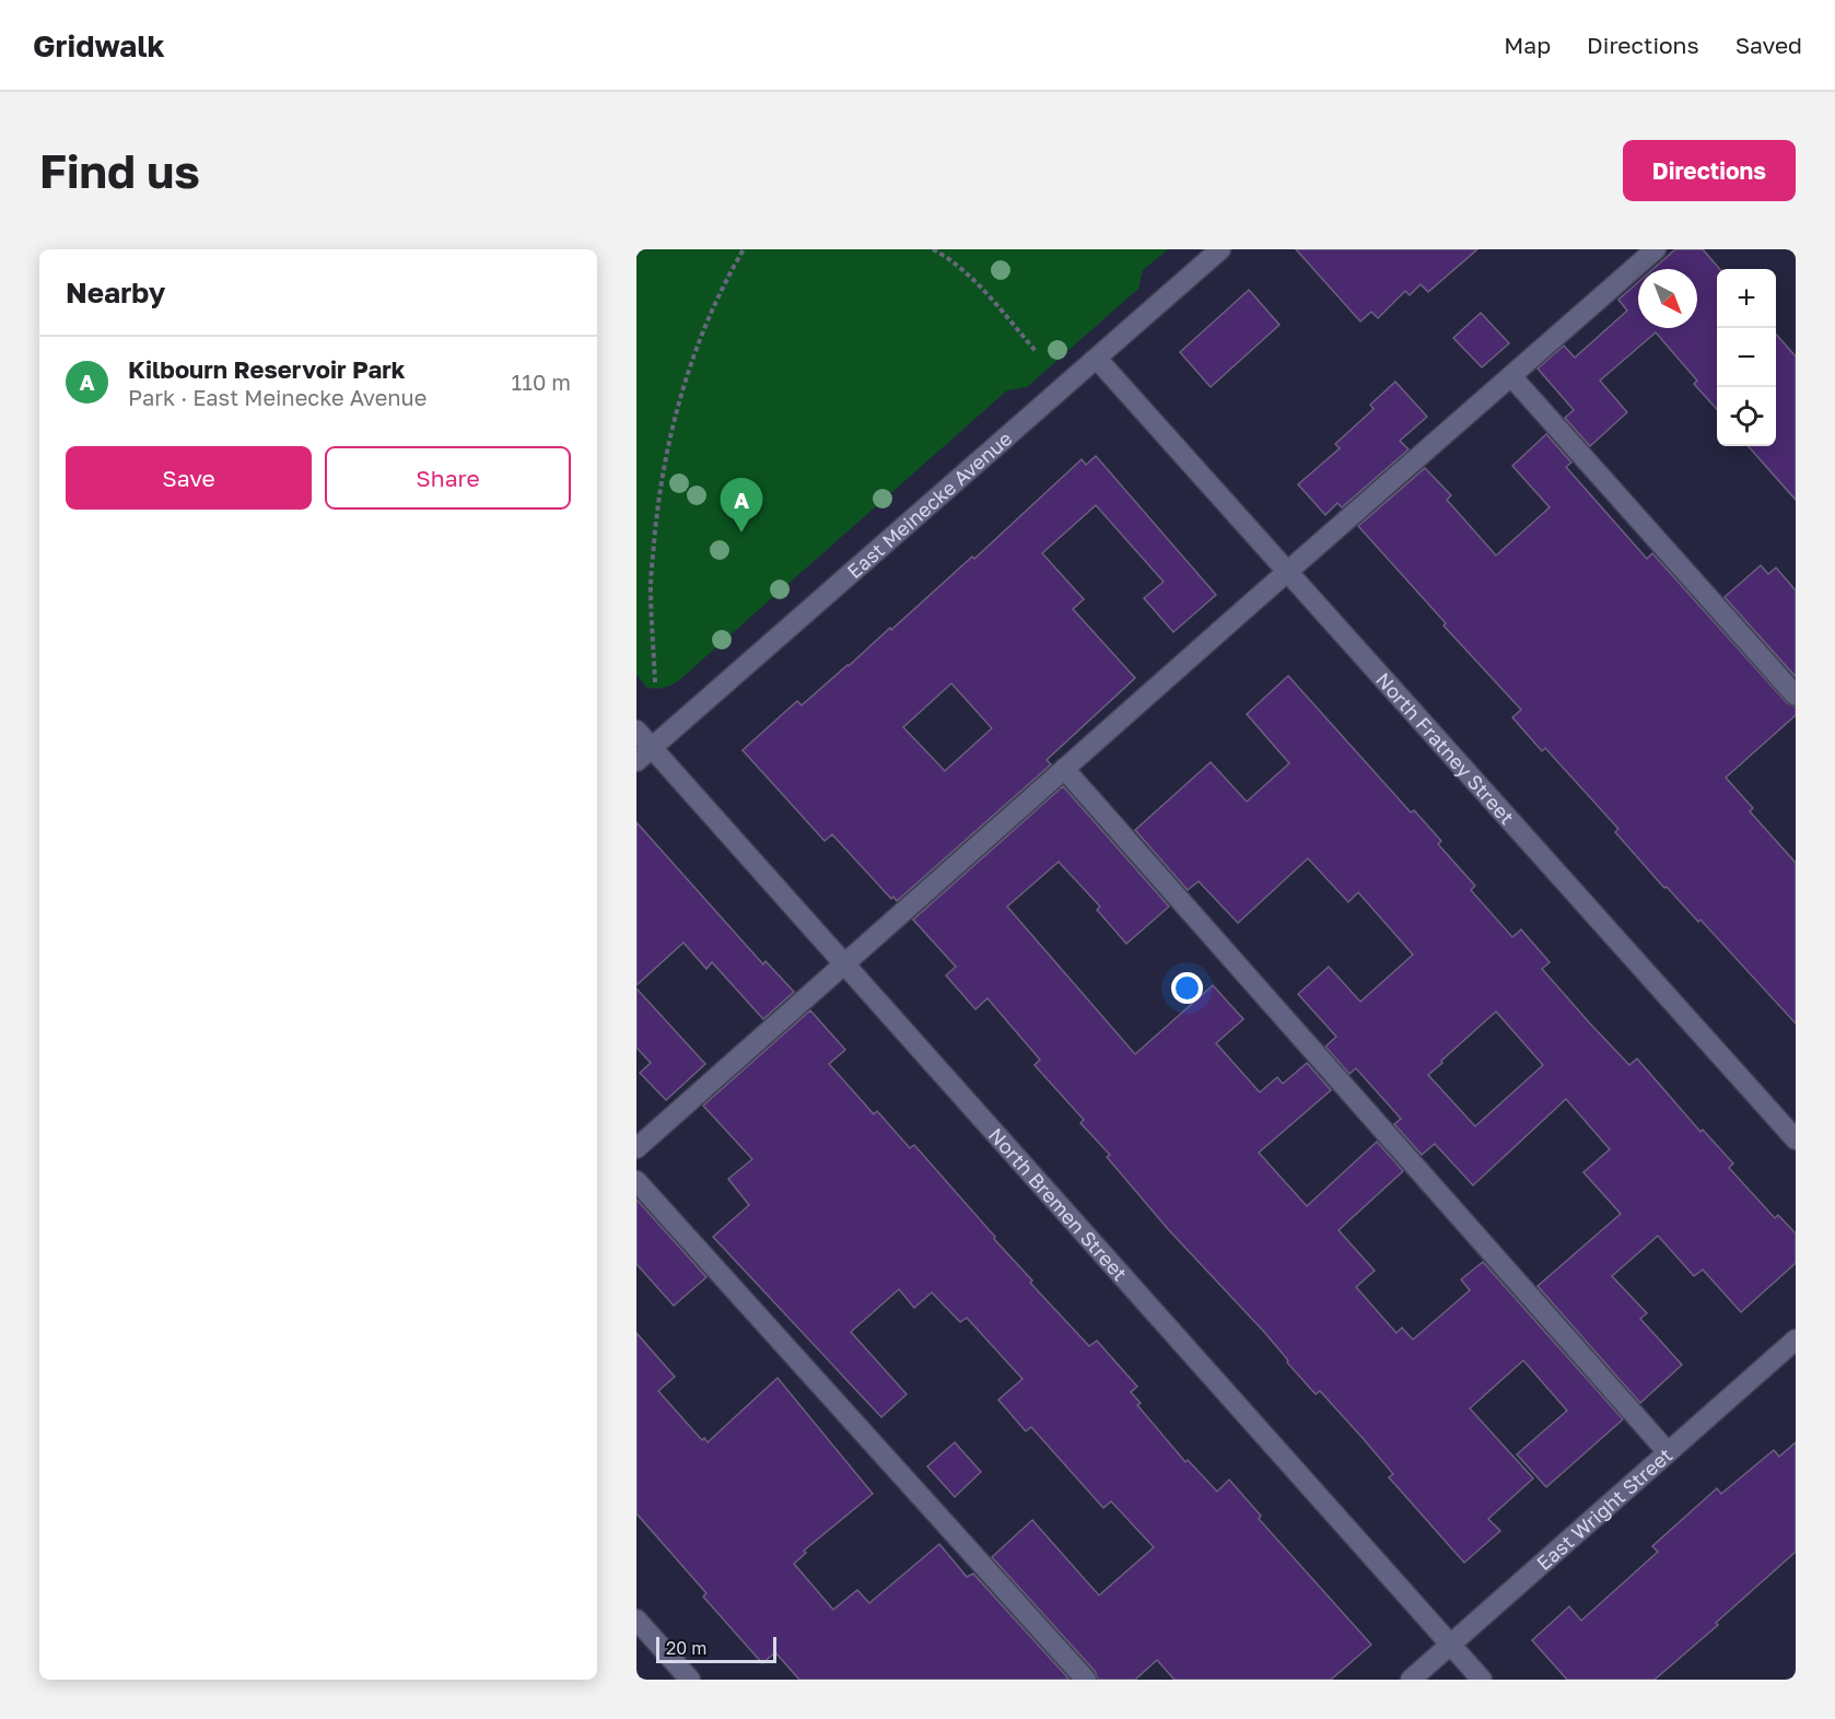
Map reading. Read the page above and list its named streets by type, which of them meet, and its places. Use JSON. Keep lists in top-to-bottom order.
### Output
{
  "streets": {
    "street": [
      "East Meinecke Avenue",
      "North Fratney Street",
      "North Bremen Street",
      "East Wright Street"
    ]
  },
  "crossings": [
    ["East Meinecke Avenue", "North Fratney Street"],
    ["East Meinecke Avenue", "North Bremen Street"],
    ["North Bremen Street", "East Wright Street"]
  ],
  "scale_bar": "20 m",
  "north": "bottom right",
  "page": {
    "header": "Gridwalk",
    "nav": ["Map", "Directions", "Saved"],
    "buttons": [
      "Directions",
      ["Save", "Share"]
    ],
    "title": "Find us",
    "heading": "Nearby",
    "map_buttons": ["+", "−"],
    "list": [
      {
        "mark": "A",
        "name": "Kilbourn Reservoir Park",
        "note": "Park · East Meinecke Avenue",
        "value": "110 m"
      }
    ],
    "pins": "A",
    "scale": "20 m"
  }
}
